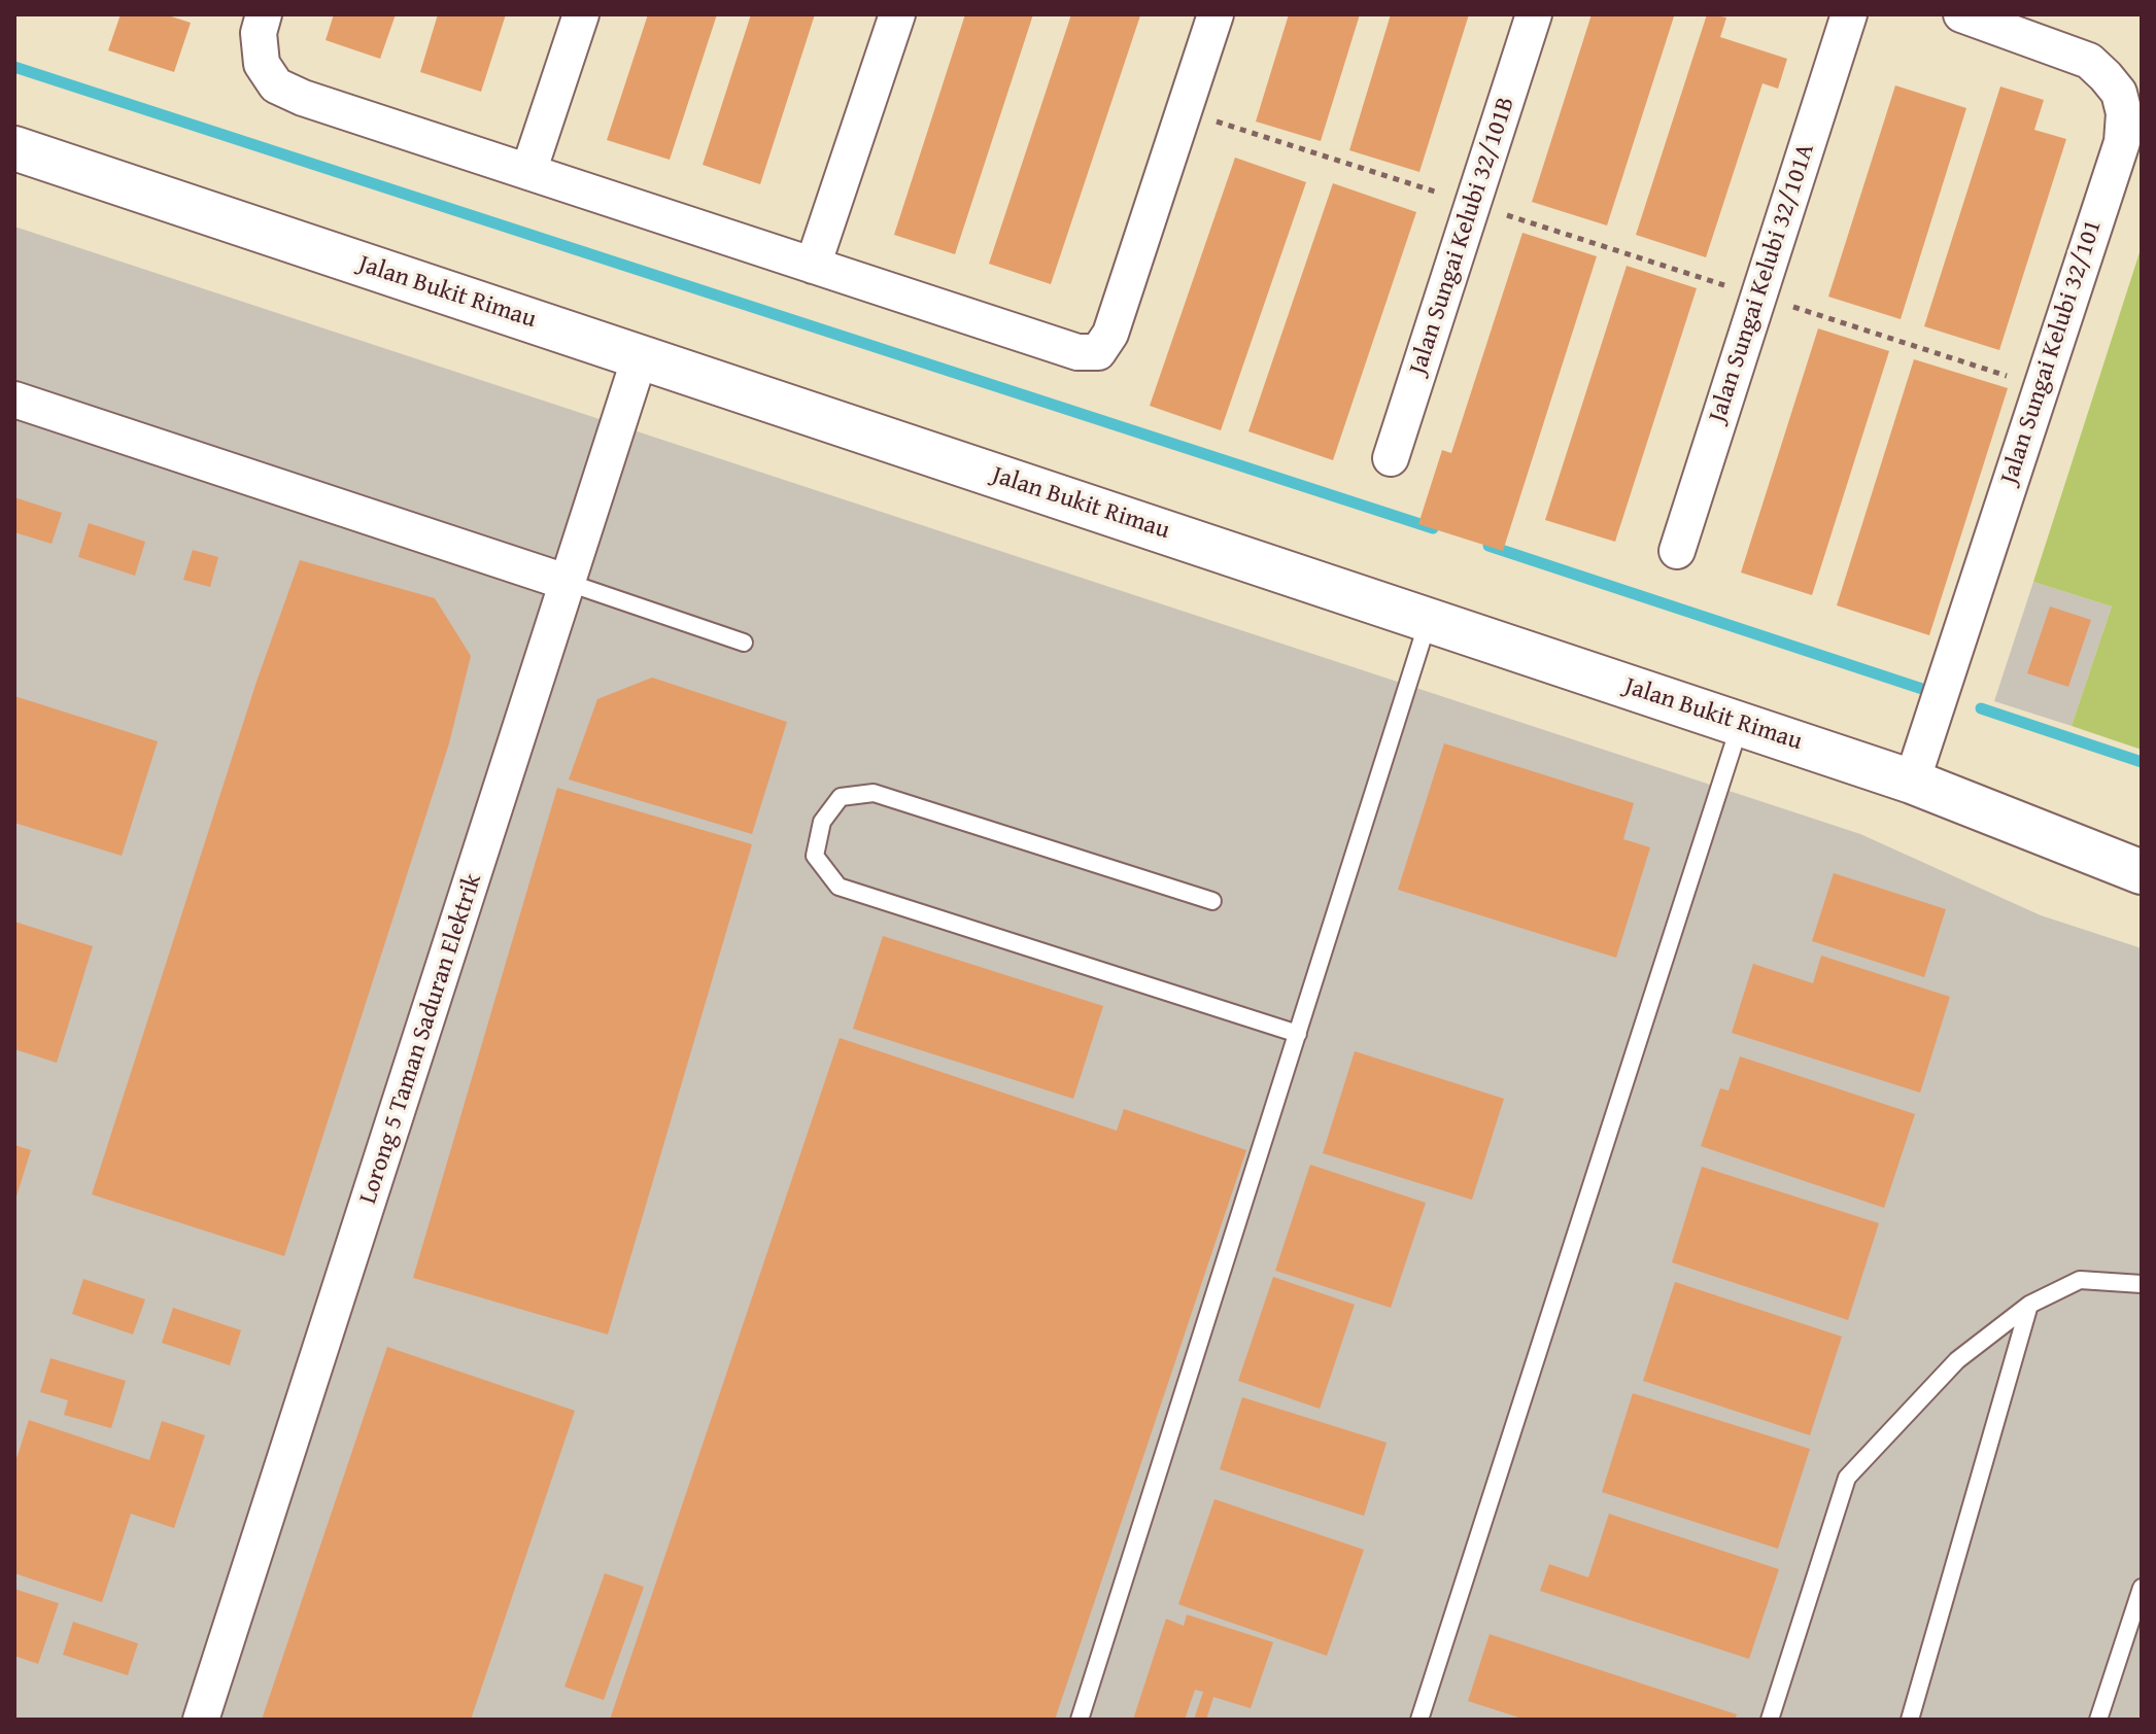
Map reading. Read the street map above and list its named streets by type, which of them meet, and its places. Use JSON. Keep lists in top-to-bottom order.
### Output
{
  "streets": {
    "street": [
      "Jalan Sungai Kelubi 32/101B",
      "Jalan Sungai Kelubi 32/101A",
      "Jalan Bukit Rimau",
      "Jalan Sungai Kelubi 32/101",
      "Lorong 5 Taman Saduran Elektrik"
    ]
  },
  "crossings": [
    ["Jalan Bukit Rimau", "Jalan Sungai Kelubi 32/101"],
    ["Jalan Bukit Rimau", "Lorong 5 Taman Saduran Elektrik"]
  ]
}
